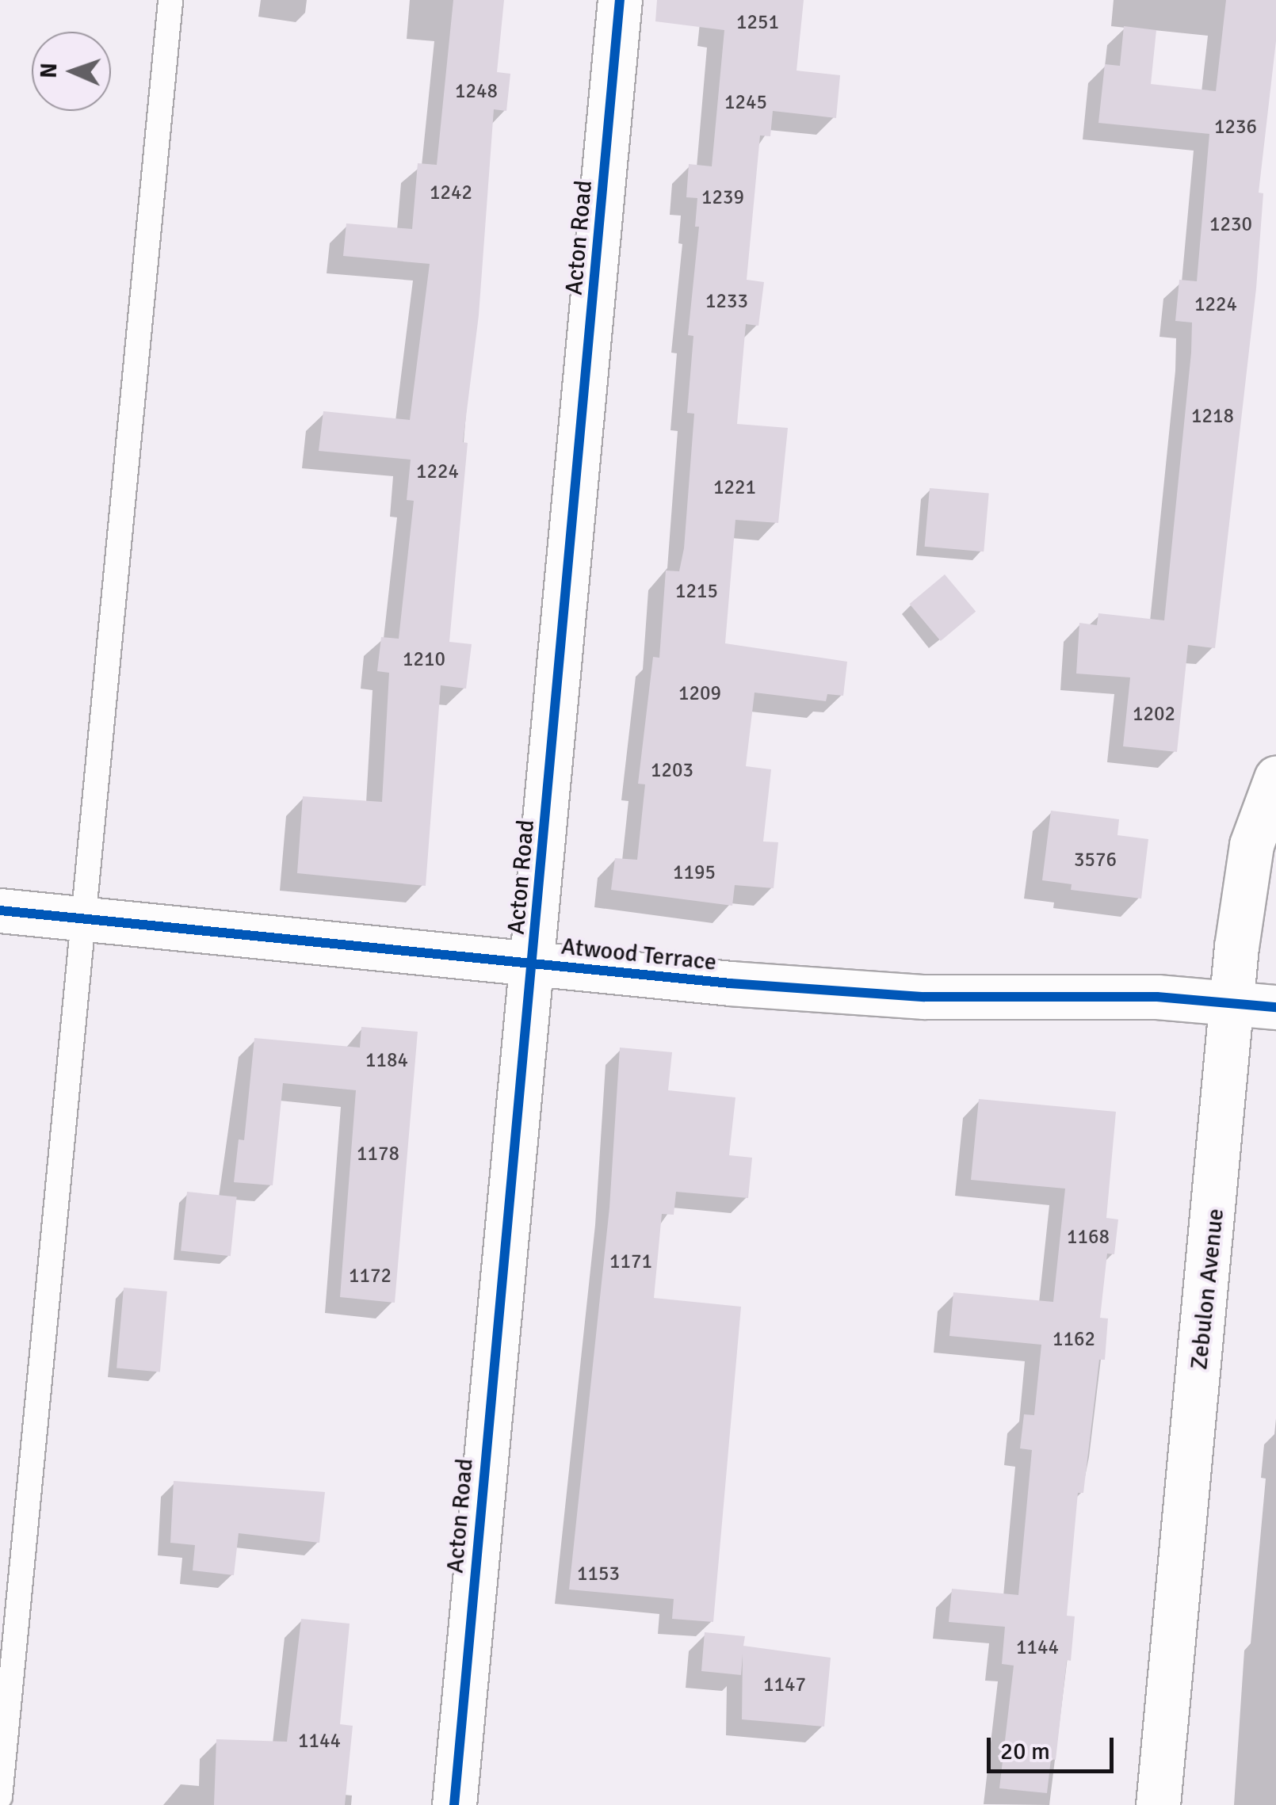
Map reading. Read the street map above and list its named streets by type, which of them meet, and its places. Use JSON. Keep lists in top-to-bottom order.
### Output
{
  "streets": {
    "street": ["Acton Road", "Atwood Terrace", "Zebulon Avenue"]
  },
  "crossings": [
    ["Acton Road", "Atwood Terrace"],
    ["Atwood Terrace", "Zebulon Avenue"]
  ],
  "house_numbers": [
    "1251",
    "1248",
    "1245",
    "1236",
    "1242",
    "1239",
    "1230",
    "1233",
    "1224",
    "1218",
    "1224",
    "1221",
    "1215",
    "1210",
    "1209",
    "1202",
    "1203",
    "3576",
    "1195",
    "1184",
    "1178",
    "1168",
    "1171",
    "1172",
    "1162",
    "1153",
    "1144",
    "1147",
    "1144"
  ],
  "scale_bar": "20 m",
  "north": "left"
}
